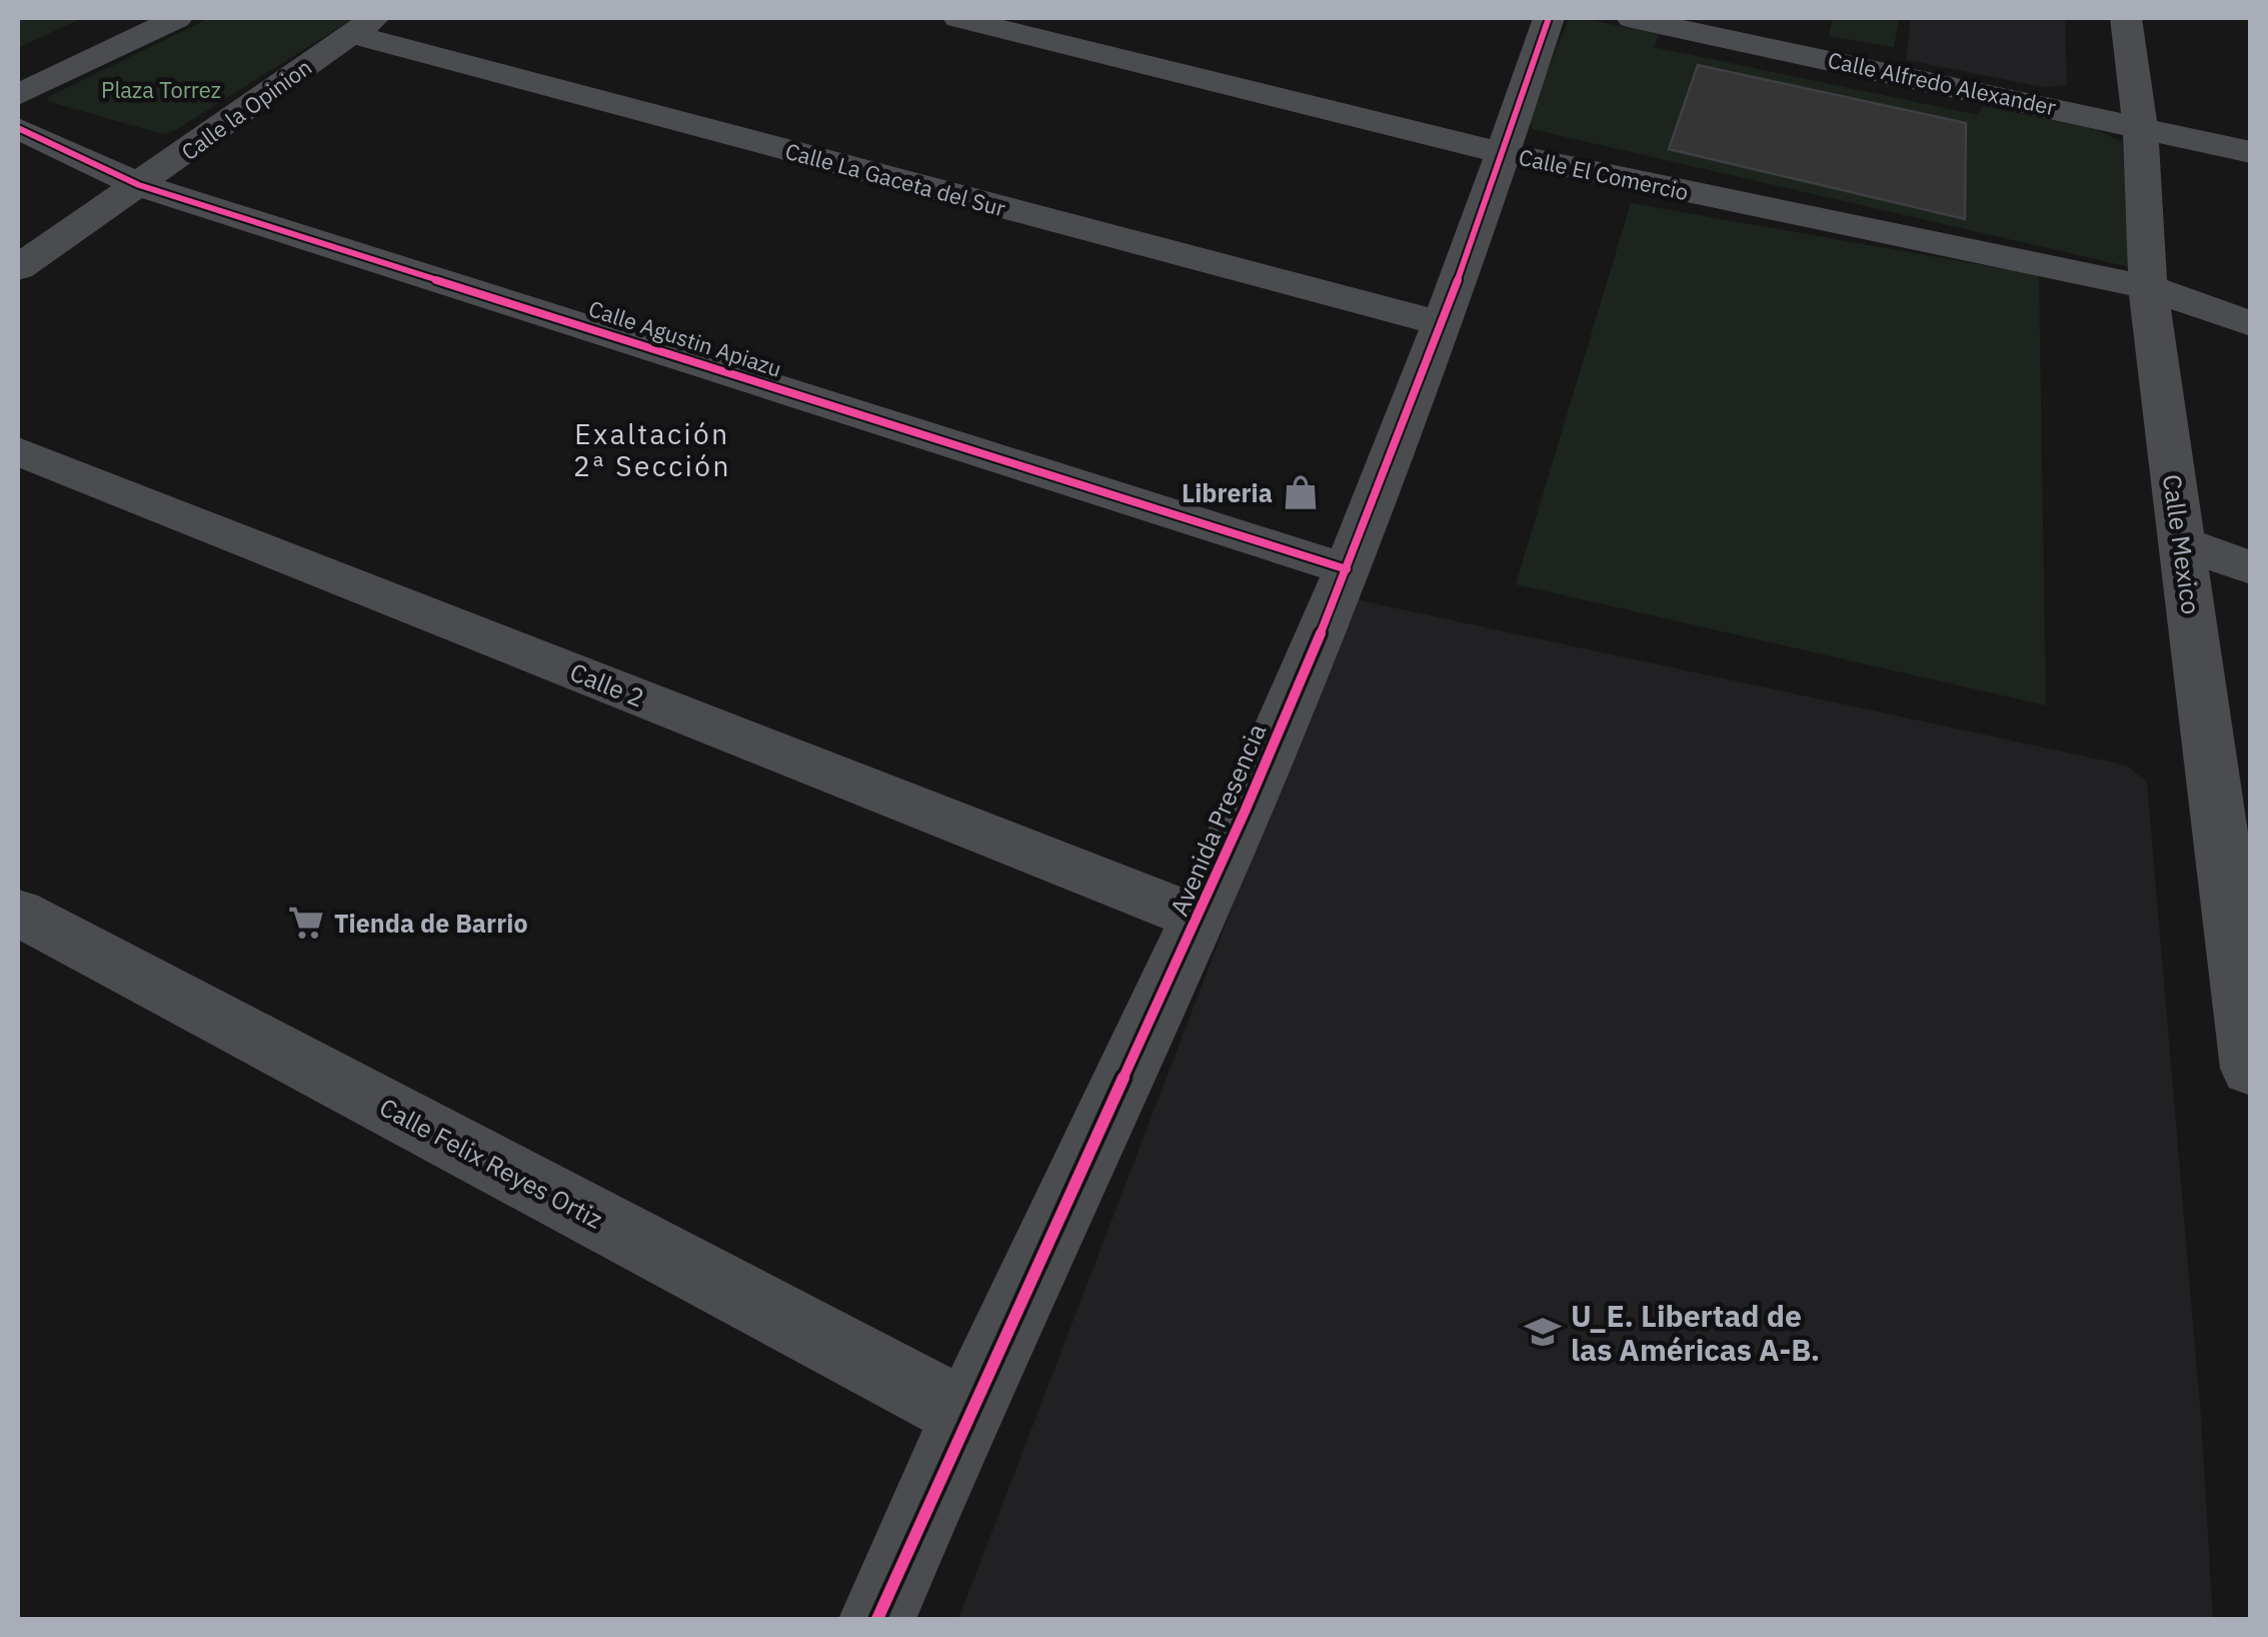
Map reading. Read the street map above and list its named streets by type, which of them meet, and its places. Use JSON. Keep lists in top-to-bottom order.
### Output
{
  "streets": {
    "street": [
      "Calle Alfredo Alexander",
      "Calle la Opinion",
      "Calle El Comercio",
      "Calle La Gaceta del Sur",
      "Calle Agustin Apiazu",
      "Calle Mexico",
      "Calle 2",
      "Avenida Presencia",
      "Calle Felix Reyes Ortiz"
    ]
  },
  "crossings": [
    ["Calle Alfredo Alexander", "Calle Mexico"],
    ["Calle la Opinion", "Calle La Gaceta del Sur"],
    ["Calle la Opinion", "Calle Agustin Apiazu"],
    ["Calle El Comercio", "Calle Mexico"],
    ["Calle El Comercio", "Avenida Presencia"],
    ["Calle La Gaceta del Sur", "Avenida Presencia"],
    ["Calle Agustin Apiazu", "Avenida Presencia"],
    ["Calle 2", "Avenida Presencia"],
    ["Avenida Presencia", "Calle Felix Reyes Ortiz"]
  ],
  "districts": ["Exaltación 2ª Sección"],
  "parks": ["Plaza Torrez"],
  "places": {
    "shop": ["Libreria"],
    "supermarket": ["Tienda de Barrio"],
    "school or university": ["U_E. Libertad de las Américas A-B."]
  }
}
